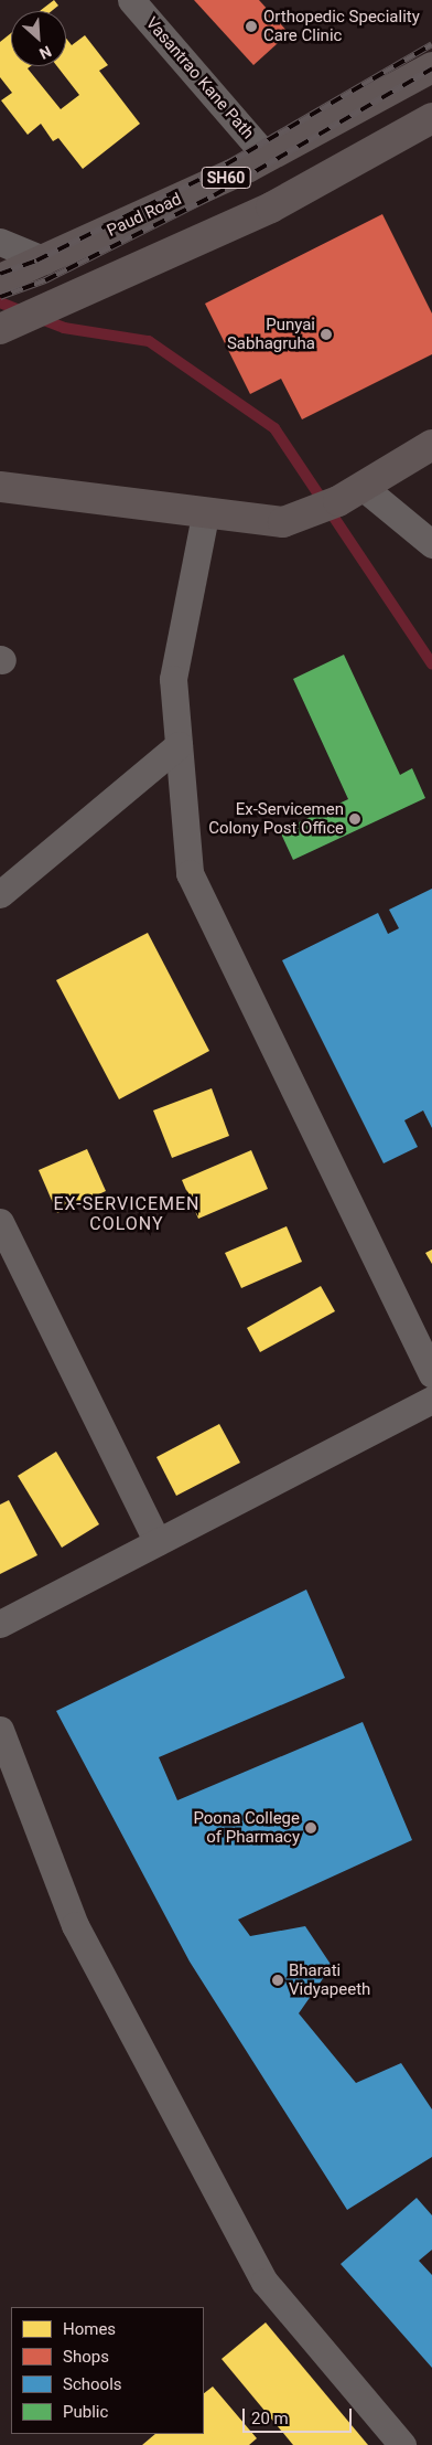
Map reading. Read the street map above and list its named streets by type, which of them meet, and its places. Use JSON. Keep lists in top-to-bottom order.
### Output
{
  "streets": {
    "main road": ["SH60", "Paud Road"],
    "street": ["Vasantrao Kane Path"]
  },
  "crossings": [
    ["Vasantrao Kane Path", "Paud Road"]
  ],
  "districts": ["EX-SERVICEMEN COLONY"],
  "places": [
    "Orthopedic Speciality Care Clinic",
    "Punyai Sabhagruha",
    "Ex-Servicemen Colony Post Office",
    "Poona College of Pharmacy",
    "Bharati Vidyapeeth"
  ],
  "legend": [
    "Homes",
    "Shops",
    "Schools",
    "Public"
  ],
  "scale_bar": "20 m",
  "north": "bottom right"
}
